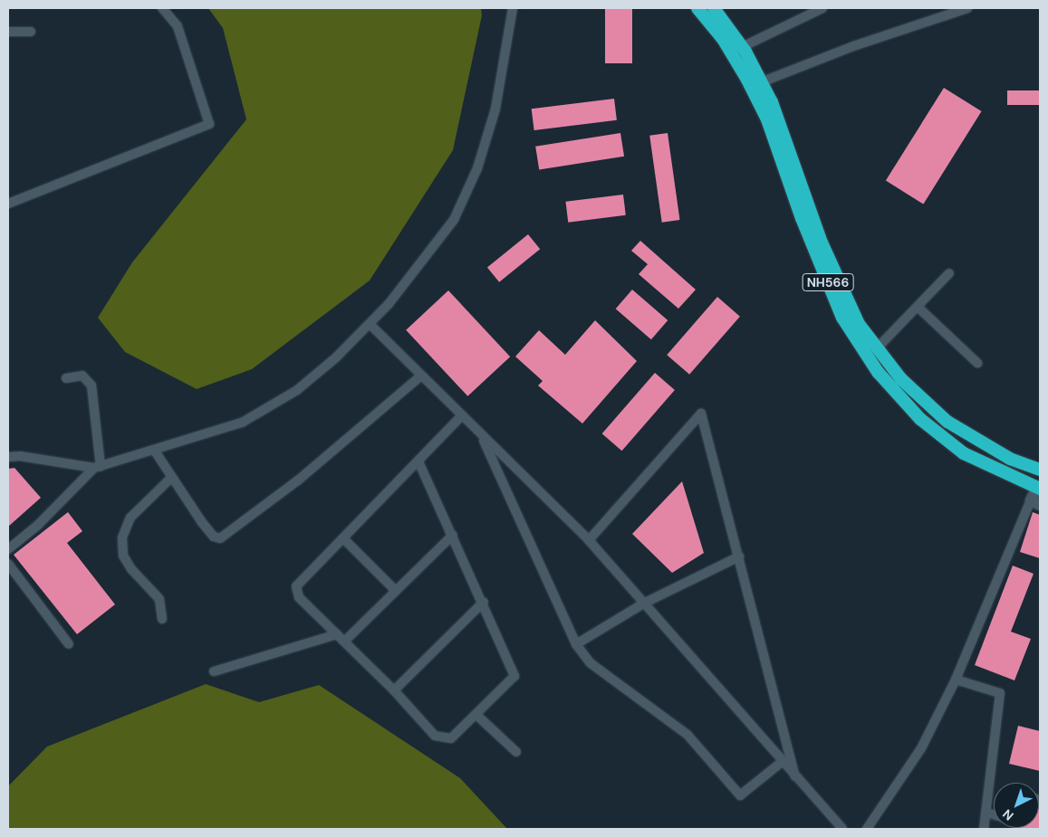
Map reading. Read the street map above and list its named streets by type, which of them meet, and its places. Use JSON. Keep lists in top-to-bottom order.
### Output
{
  "streets": {
    "highway": ["NH566"]
  },
  "north": "bottom left"
}
